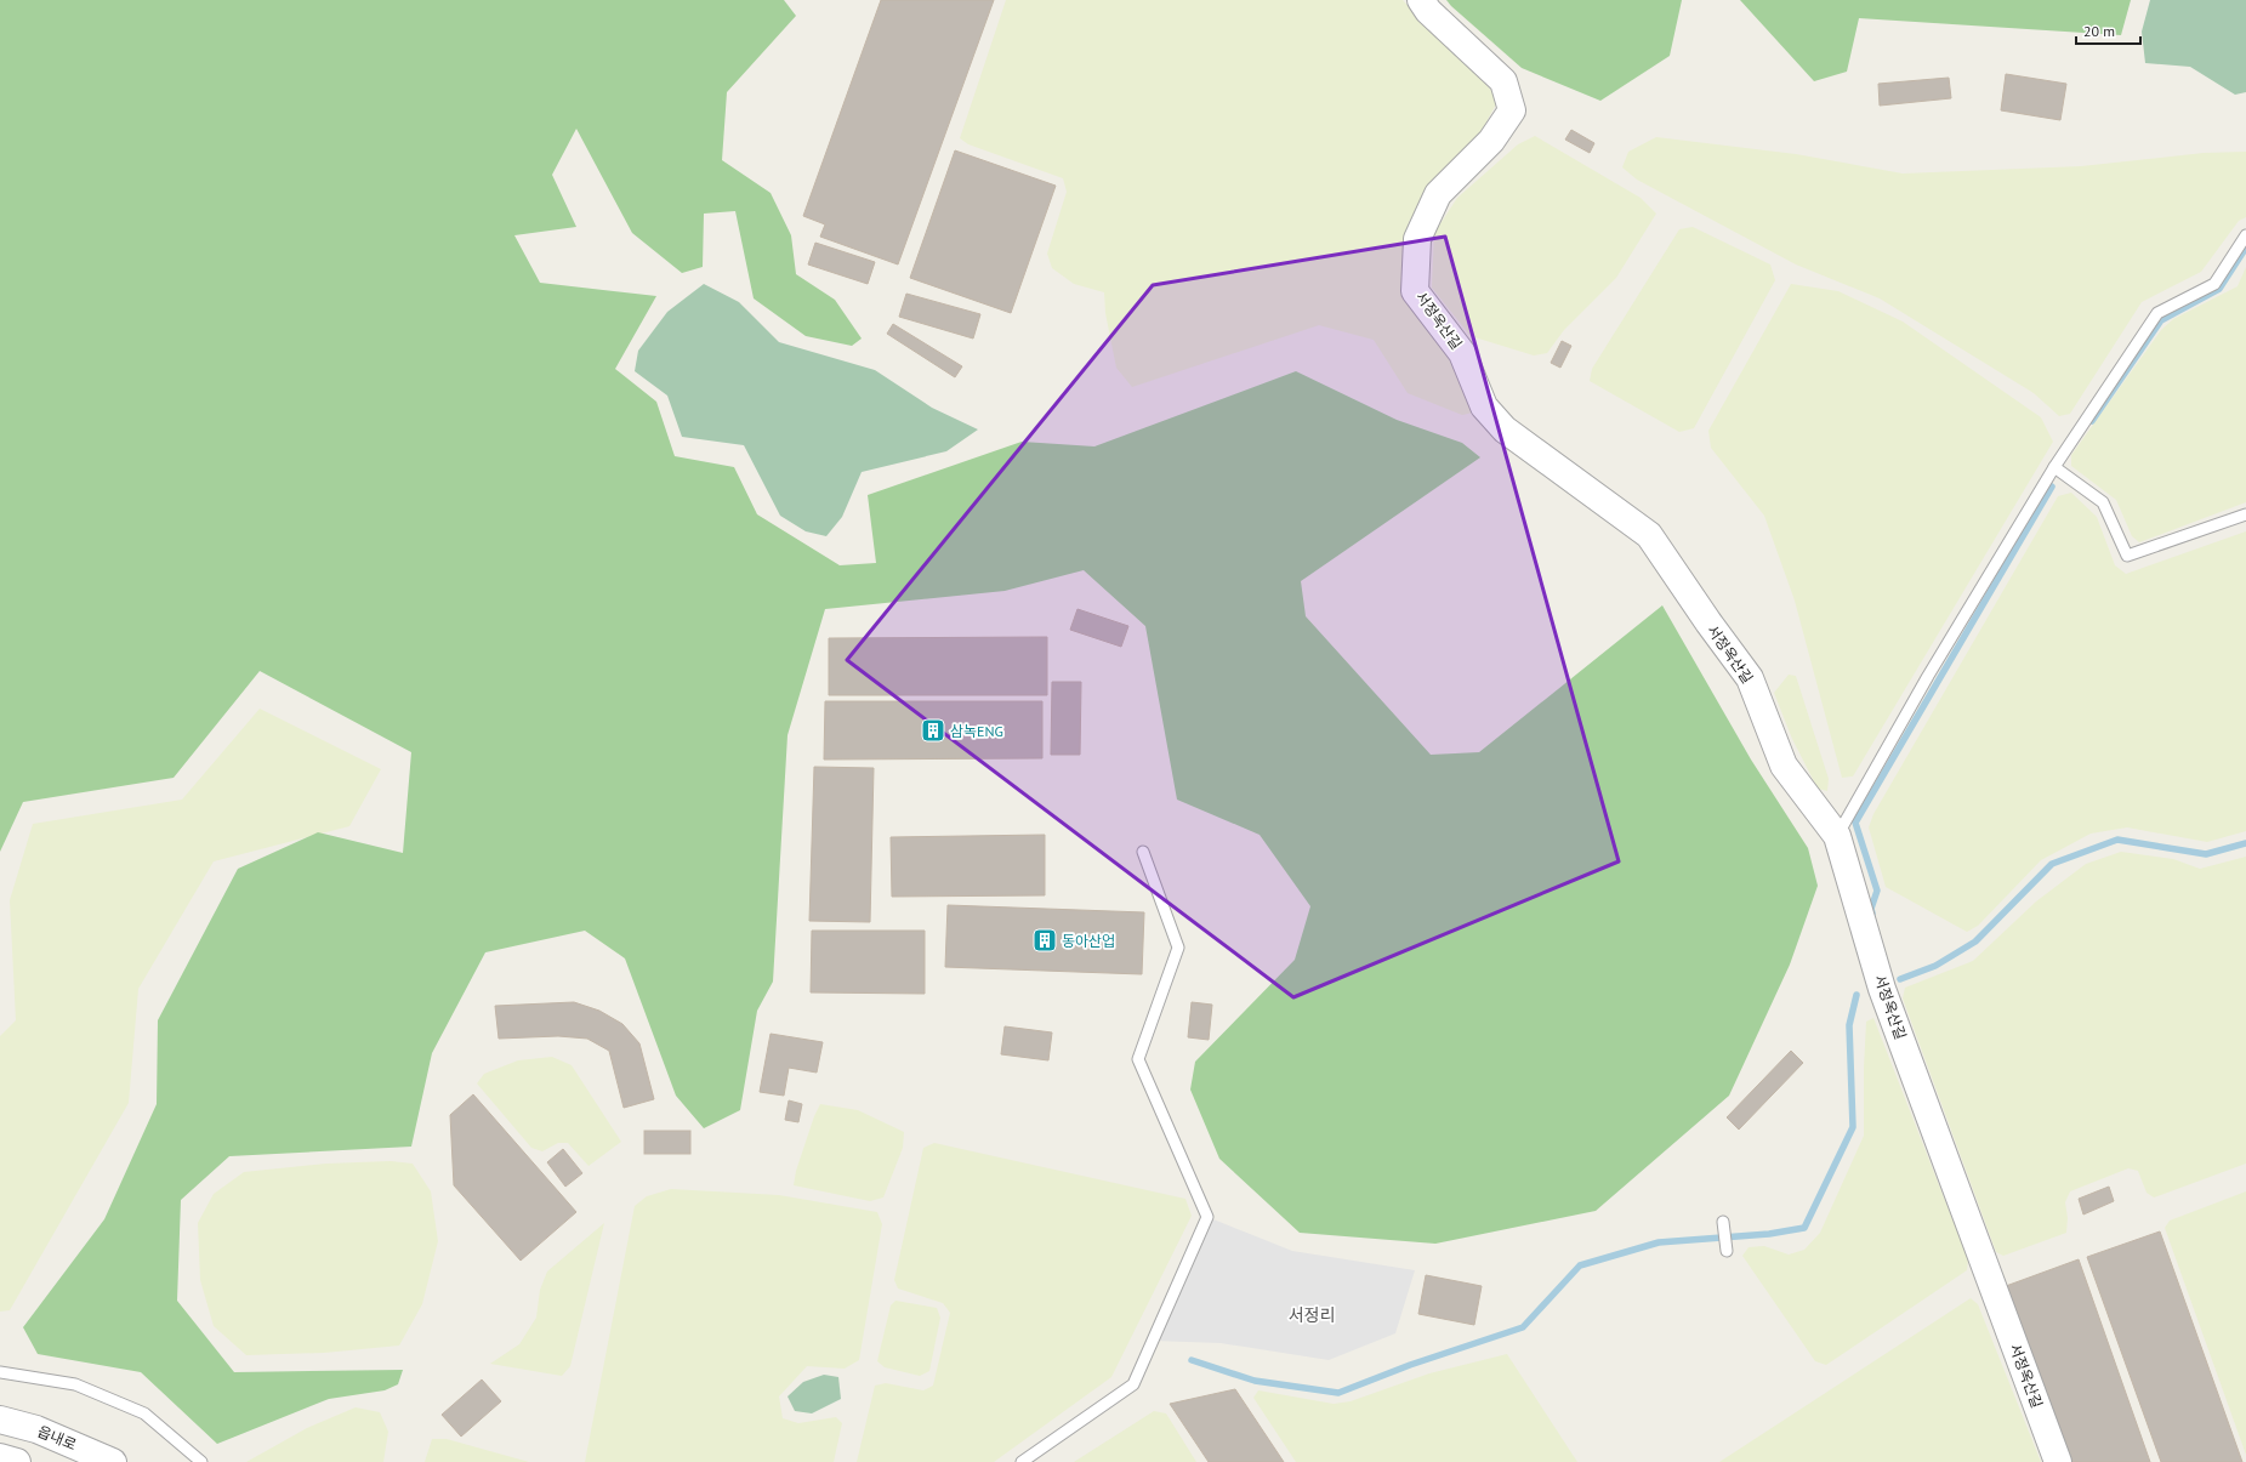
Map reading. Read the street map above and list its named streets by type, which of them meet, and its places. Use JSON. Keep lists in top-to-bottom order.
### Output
{
  "streets": {
    "street": ["서정옥산길", "읍내로"]
  },
  "districts": ["서정리"],
  "places": {
    "building": ["삼녹ENG", "동아산업"]
  },
  "scale_bar": "20 m"
}
